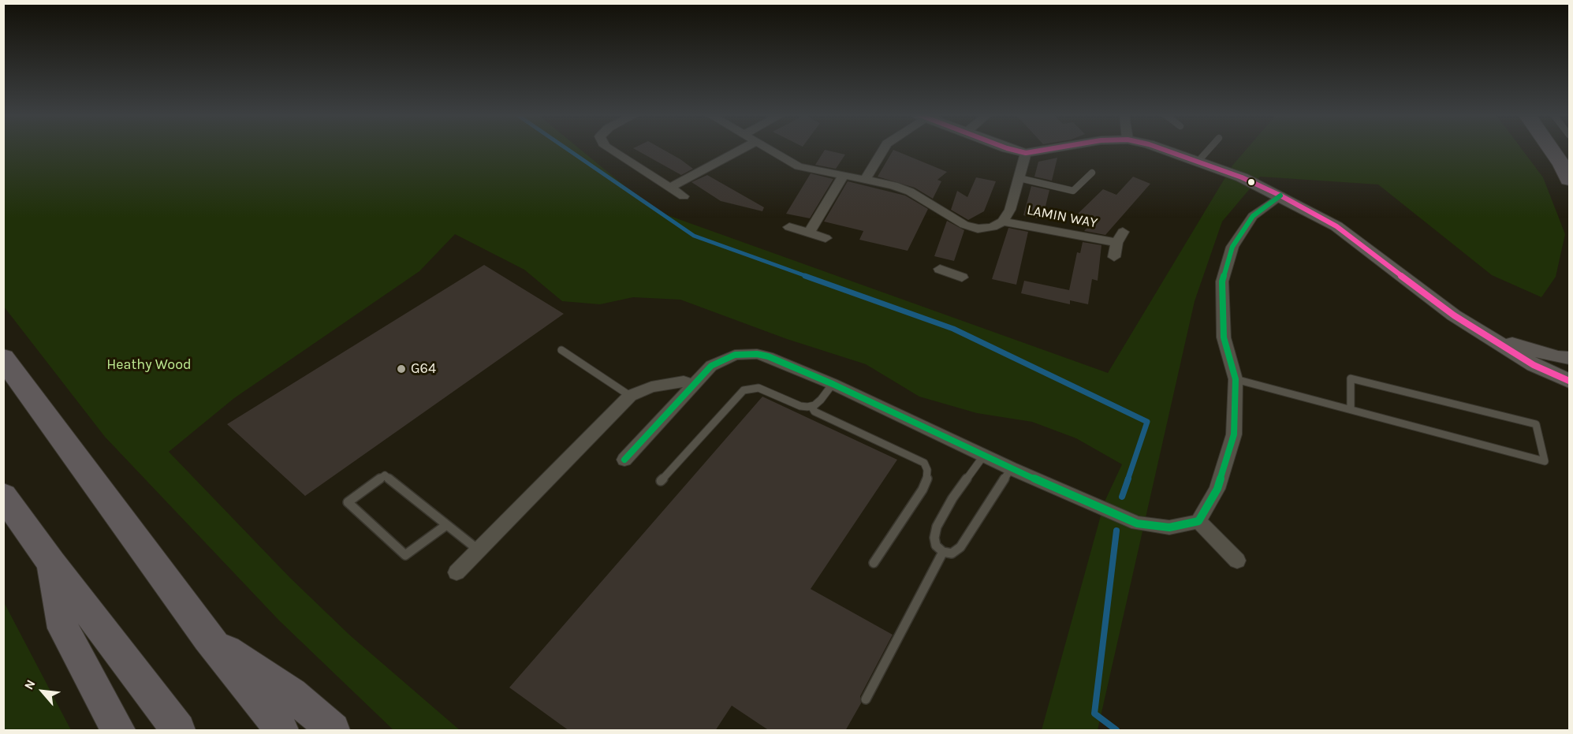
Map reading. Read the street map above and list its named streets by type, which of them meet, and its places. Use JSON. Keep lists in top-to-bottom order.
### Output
{
  "streets": {
    "street": ["LAMIN WAY"]
  },
  "parks": ["Heathy Wood"],
  "places": ["G64"],
  "north": "top left"
}
